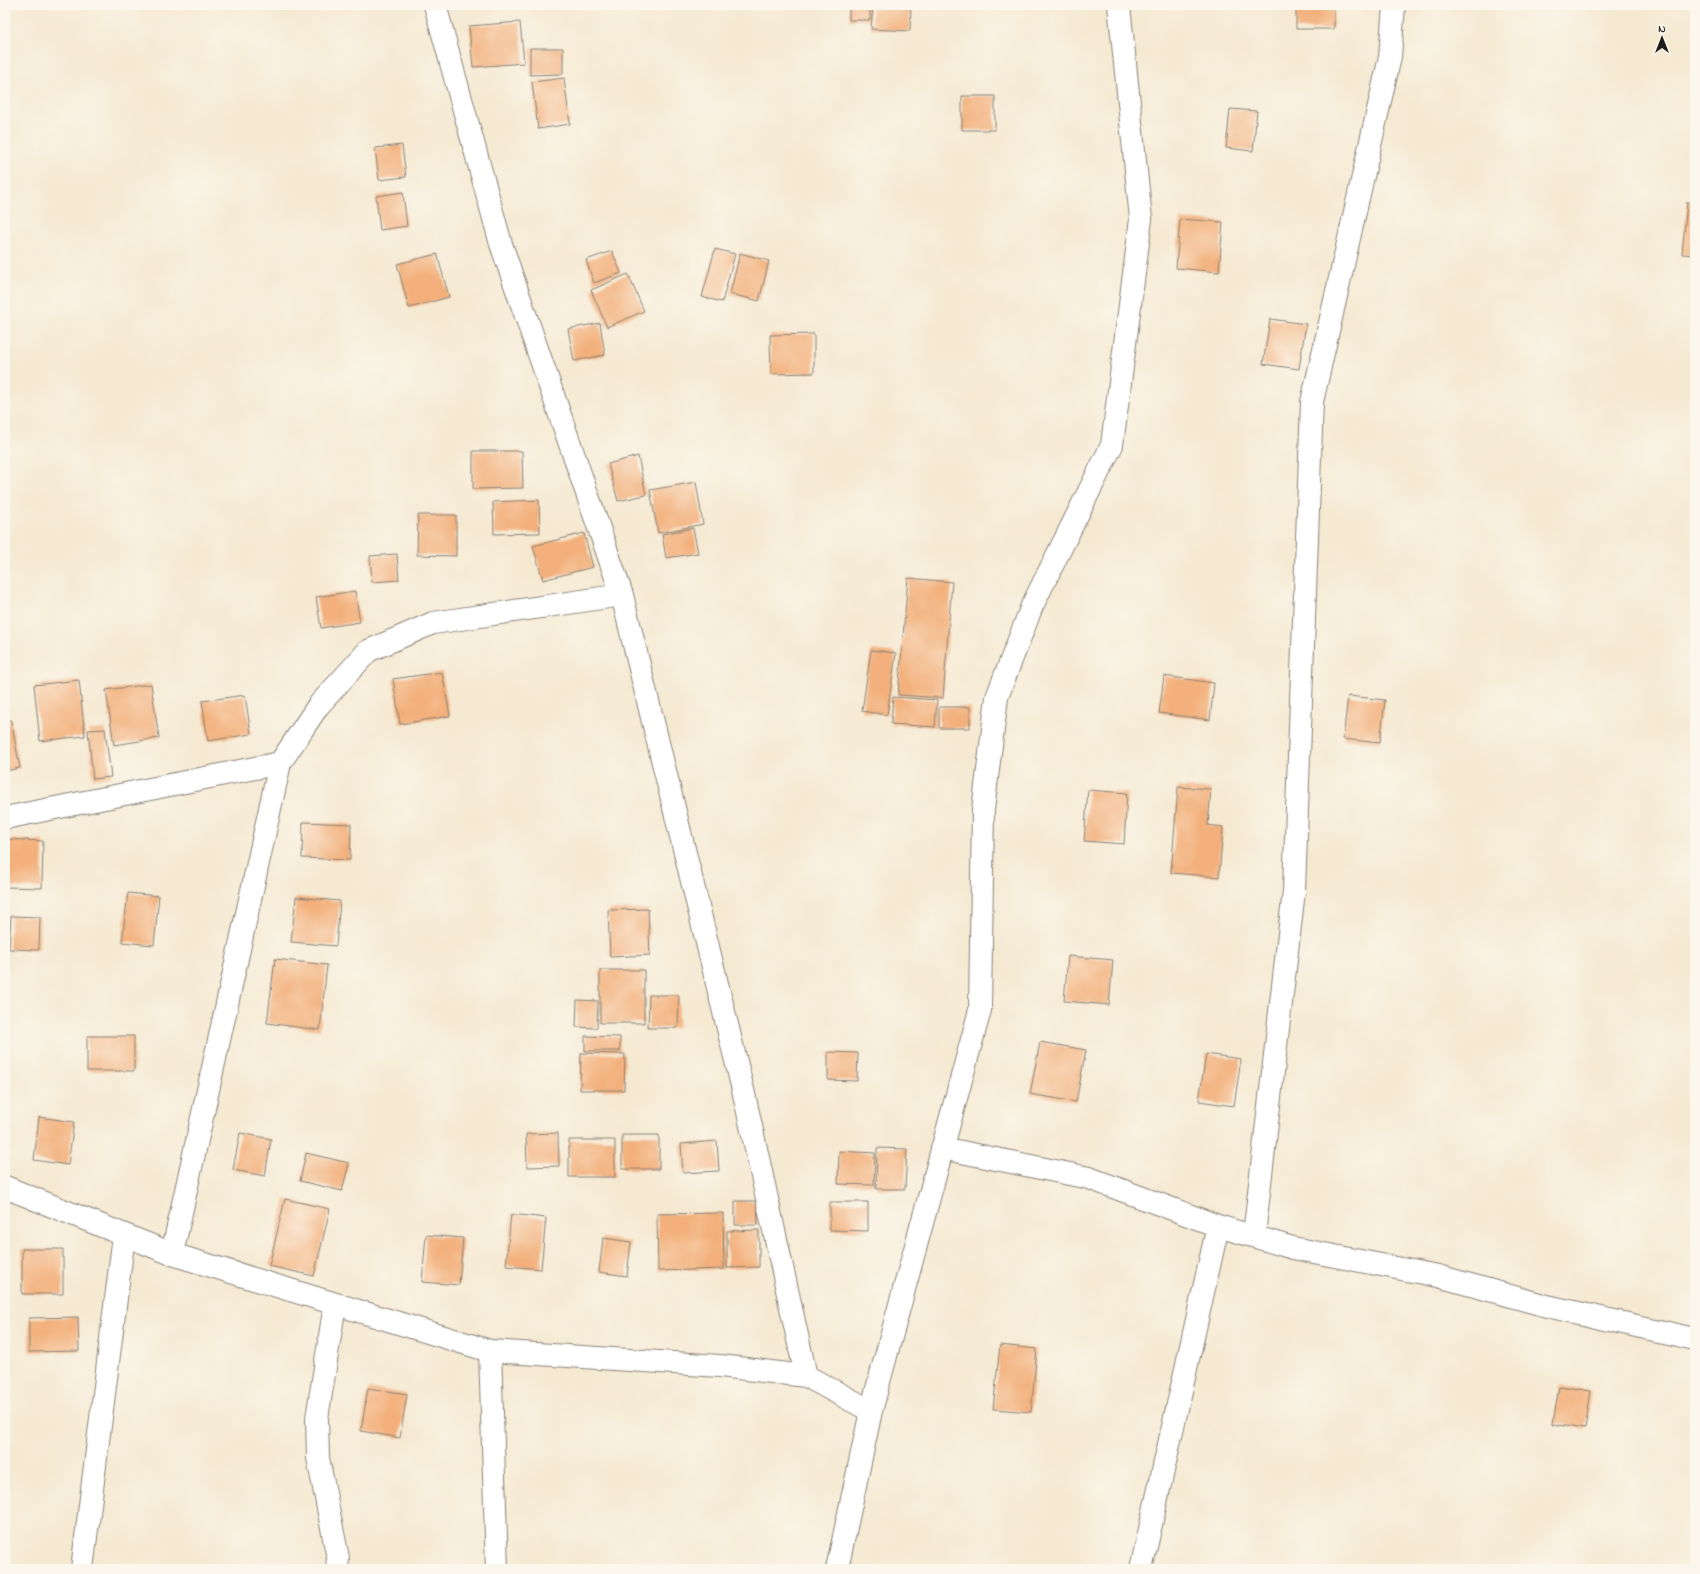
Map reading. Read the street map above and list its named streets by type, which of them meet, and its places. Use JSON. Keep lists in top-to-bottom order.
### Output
{
  "north": "top"
}
